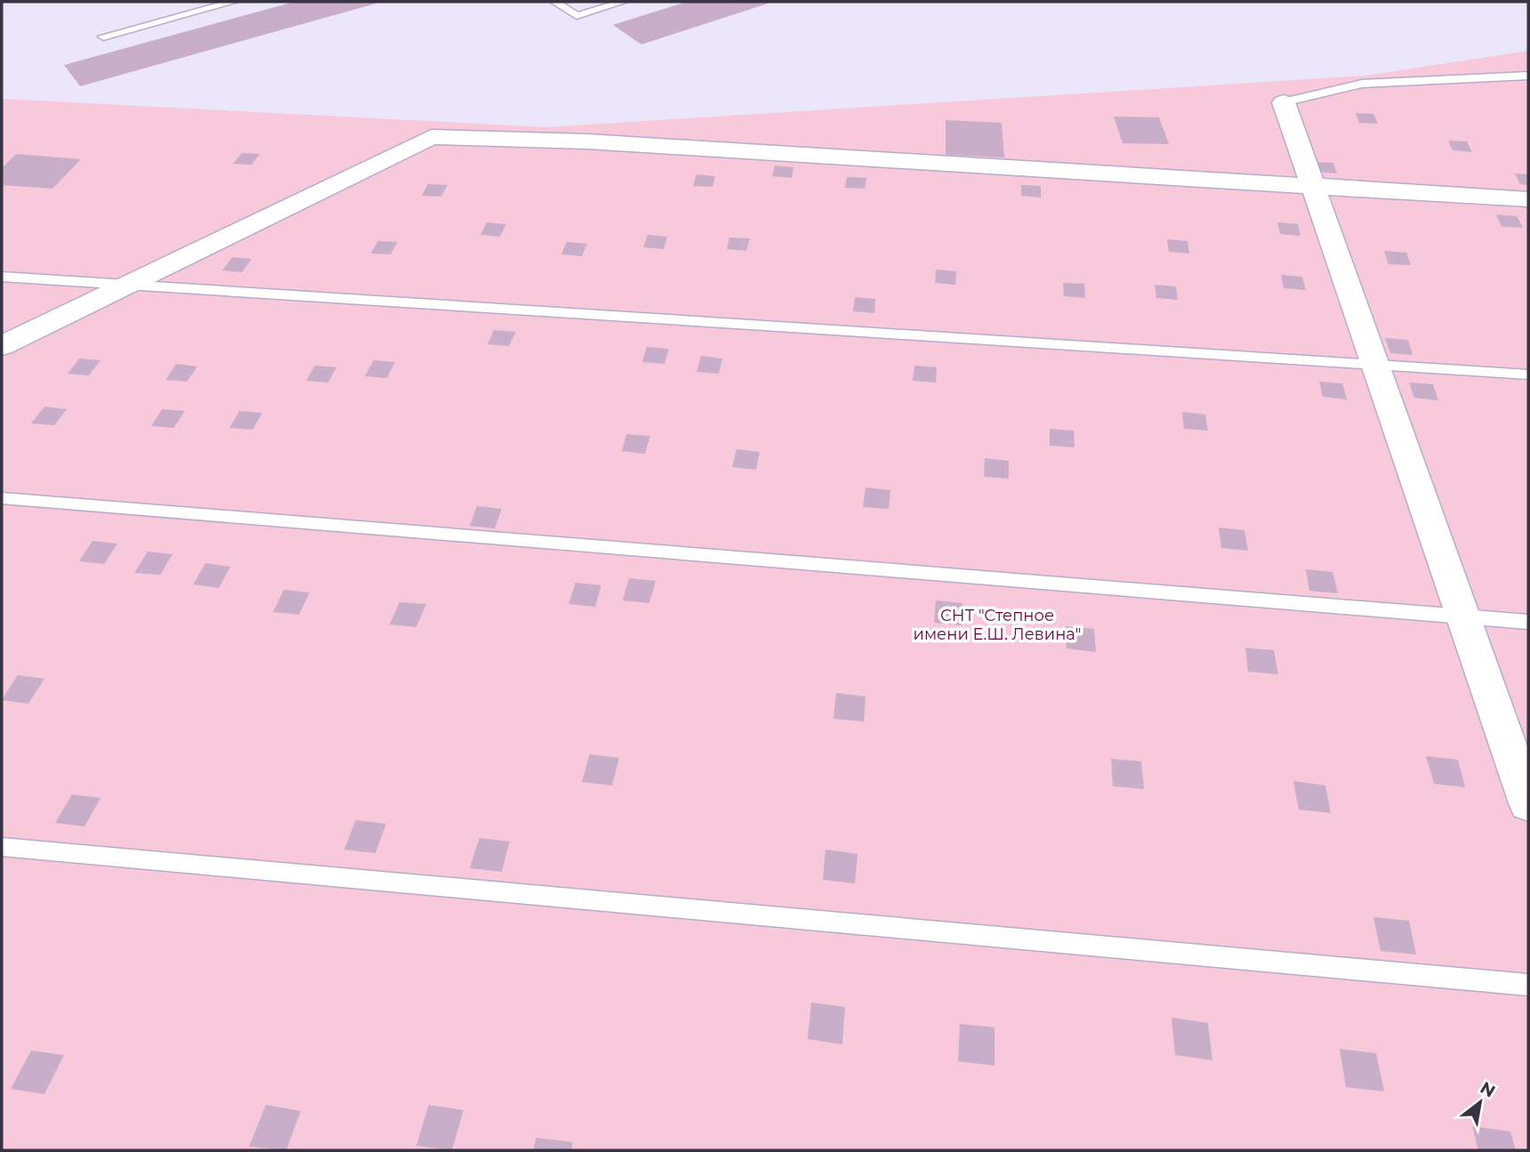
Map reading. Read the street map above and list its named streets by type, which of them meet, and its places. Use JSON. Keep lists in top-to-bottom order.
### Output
{
  "parks": ["СНТ \"Степное имени Е.Ш. Левина\""],
  "north": "top right"
}
